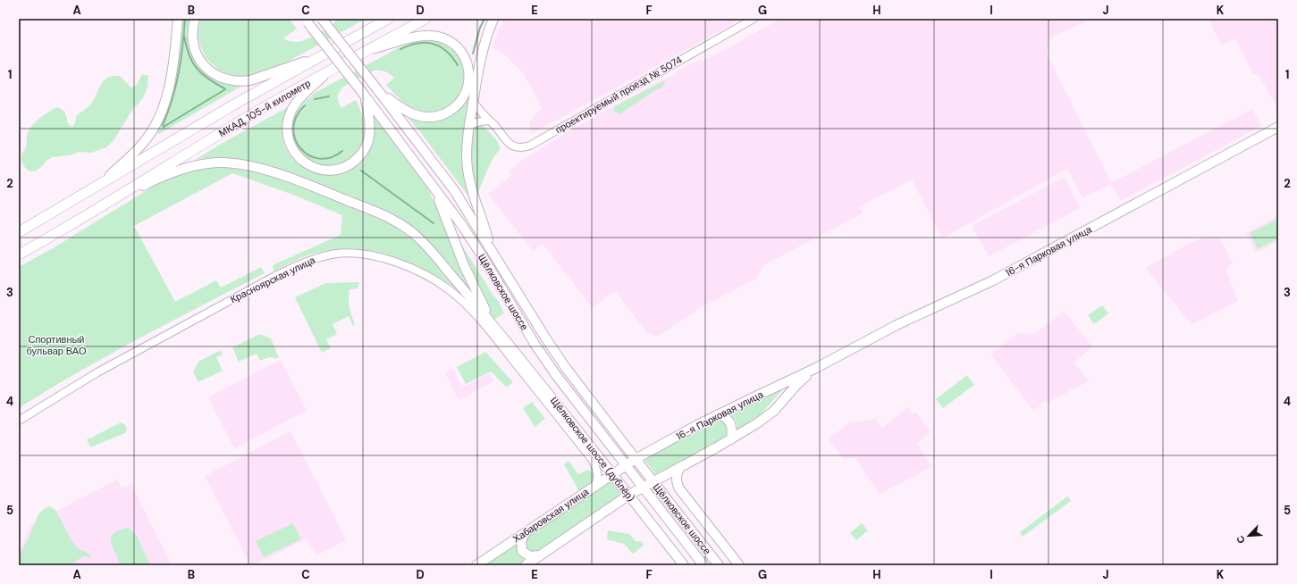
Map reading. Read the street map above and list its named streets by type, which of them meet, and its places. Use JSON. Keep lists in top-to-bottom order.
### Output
{
  "streets": {
    "highway": ["МКАД, 105-й километр"],
    "main road": [
      "16-я Парковая улица",
      "Щёлковское шоссе",
      "Щёлковское шоссе (дублёр)",
      "Хабаровская улица"
    ],
    "street": ["проектируемый проезд № 5074", "Красноярская улица"]
  },
  "crossings": [
    ["16-я Парковая улица", "Щёлковское шоссе"],
    ["16-я Парковая улица", "Хабаровская улица"],
    ["Красноярская улица", "Хабаровская улица"],
    ["Щёлковское шоссе", "Хабаровская улица"],
    ["Щёлковское шоссе (дублёр)", "Хабаровская улица"]
  ],
  "parks": ["Спортивный бульвар ВАО"],
  "north": "bottom left",
  "grid": {
    "columns": [
      "A",
      "B",
      "C",
      "D",
      "E",
      "F",
      "G",
      "H",
      "I",
      "J",
      "K"
    ],
    "rows": [
      "1",
      "2",
      "3",
      "4",
      "5"
    ]
  }
}
